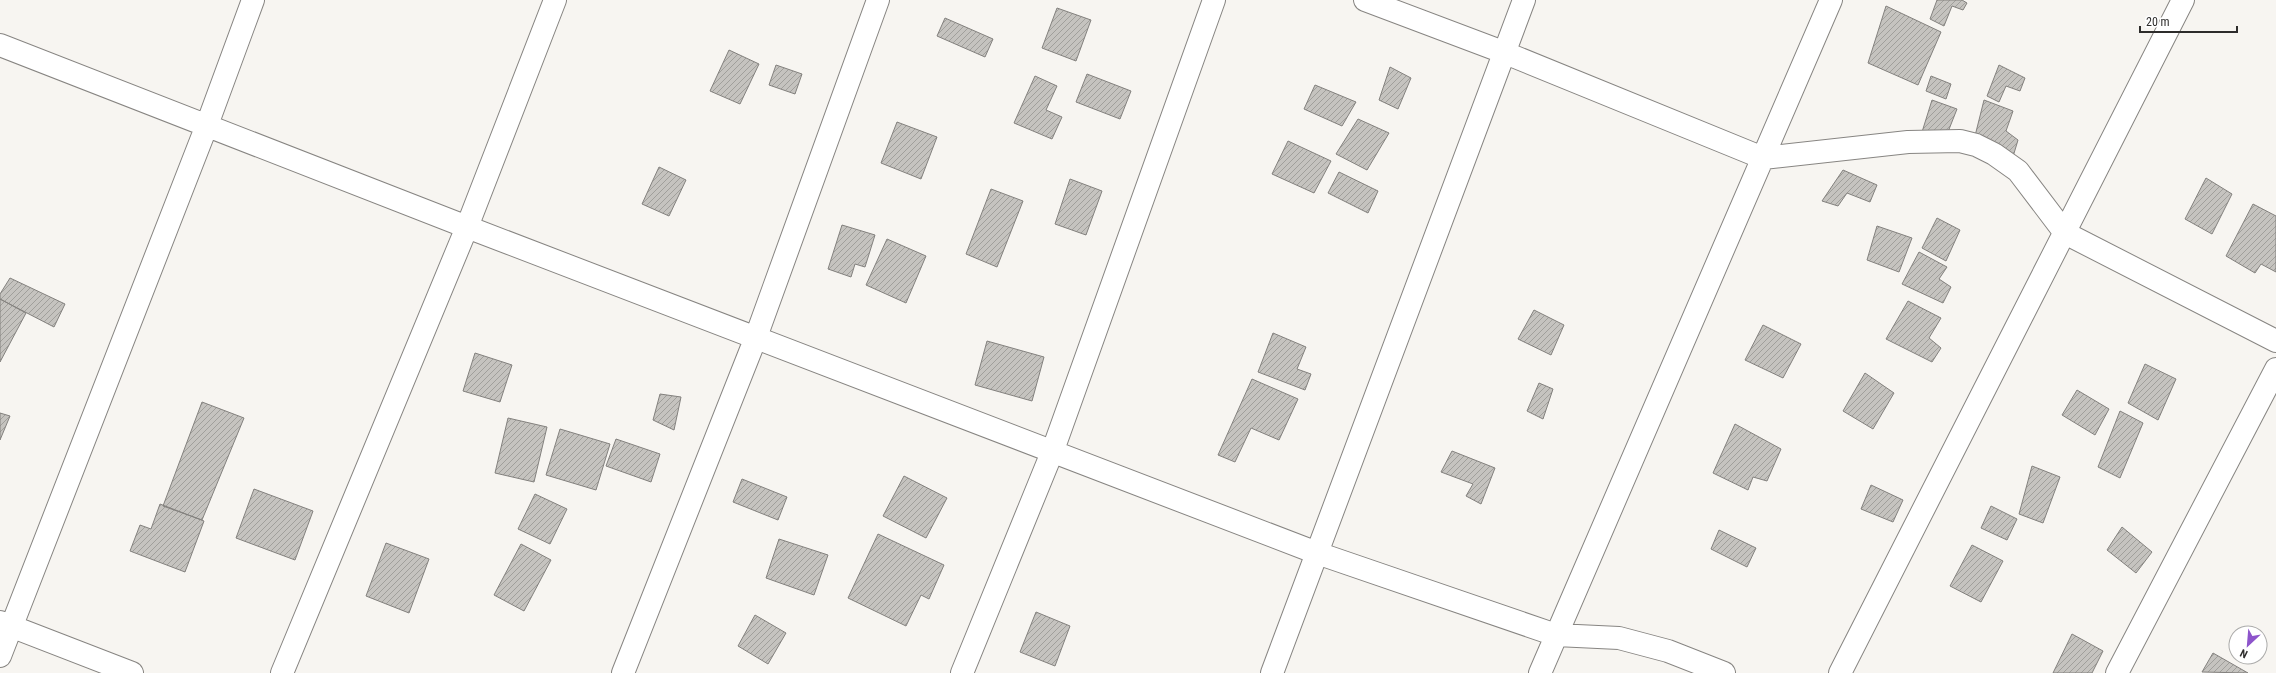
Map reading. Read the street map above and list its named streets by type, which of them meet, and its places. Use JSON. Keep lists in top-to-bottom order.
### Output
{
  "scale_bar": "20 m",
  "north": "bottom left"
}
